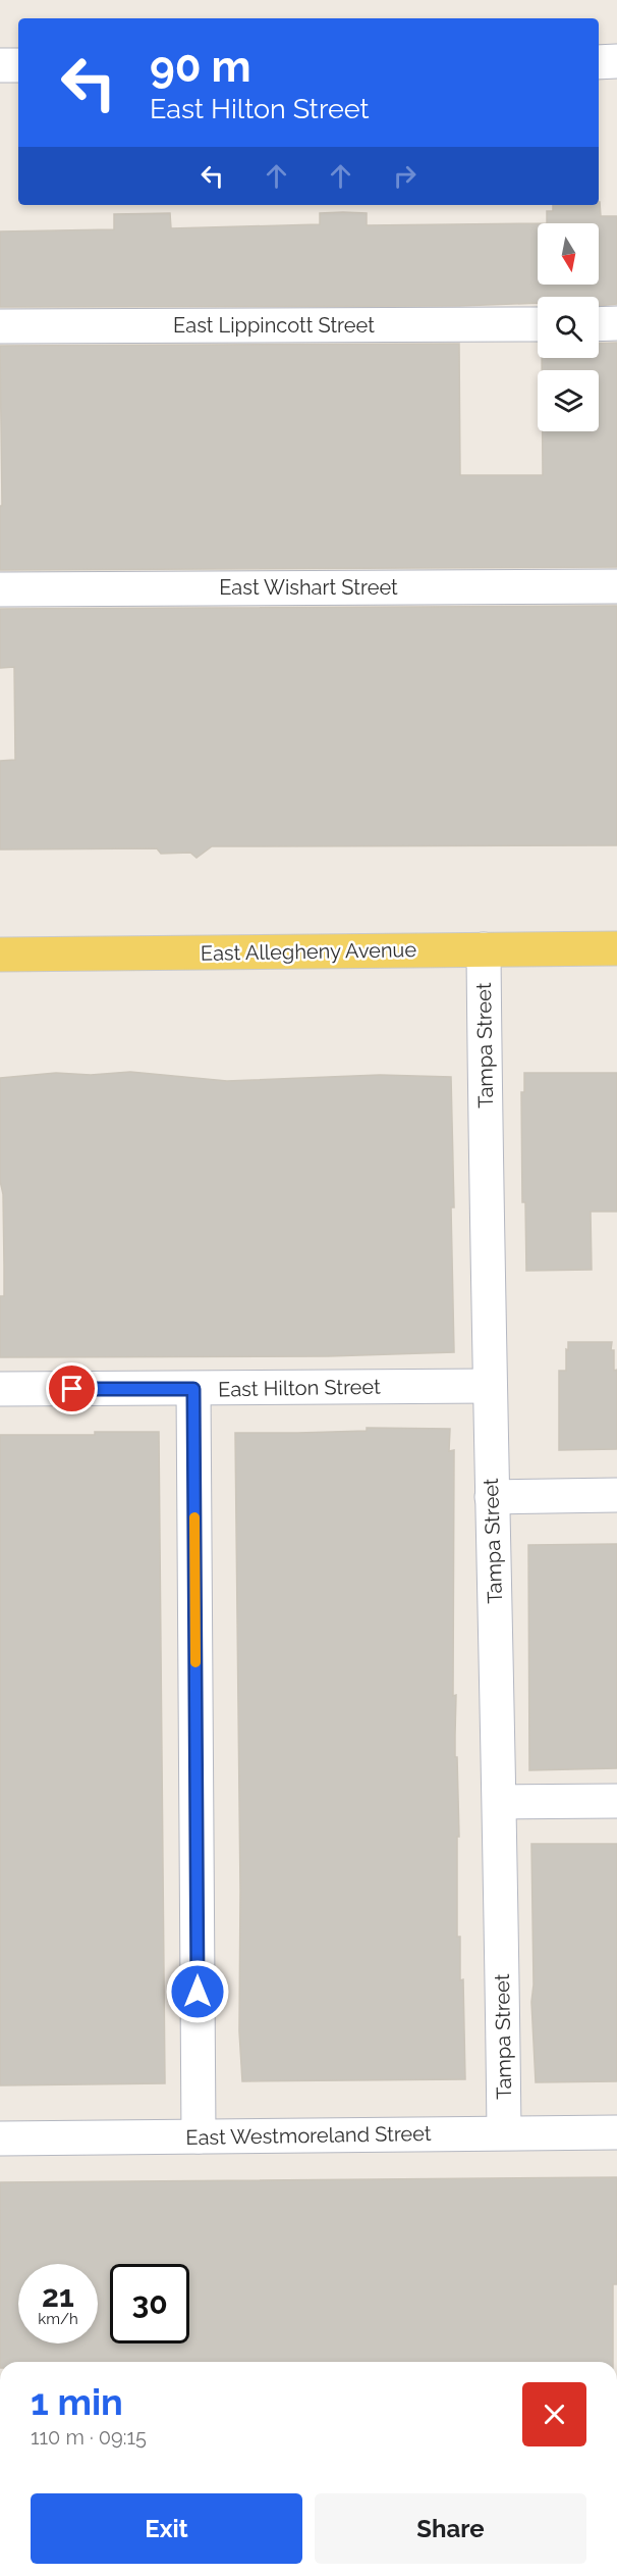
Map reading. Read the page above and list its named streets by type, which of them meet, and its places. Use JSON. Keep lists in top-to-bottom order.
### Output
{
  "streets": {
    "main road": ["East Allegheny Avenue"],
    "street": [
      "East Lippincott Street",
      "East Wishart Street",
      "Tampa Street",
      "East Hilton Street",
      "East Westmoreland Street"
    ]
  },
  "crossings": [
    ["East Allegheny Avenue", "Tampa Street"],
    ["Tampa Street", "East Hilton Street"],
    ["Tampa Street", "East Westmoreland Street"]
  ],
  "north": "bottom",
  "page": {
    "turn": ["90 m", "East Hilton Street"],
    "speed": "21 km/h",
    "limit": "30",
    "heading": ["1 min", "110 m · 09:15"],
    "buttons": ["Exit", "Share"]
  }
}
